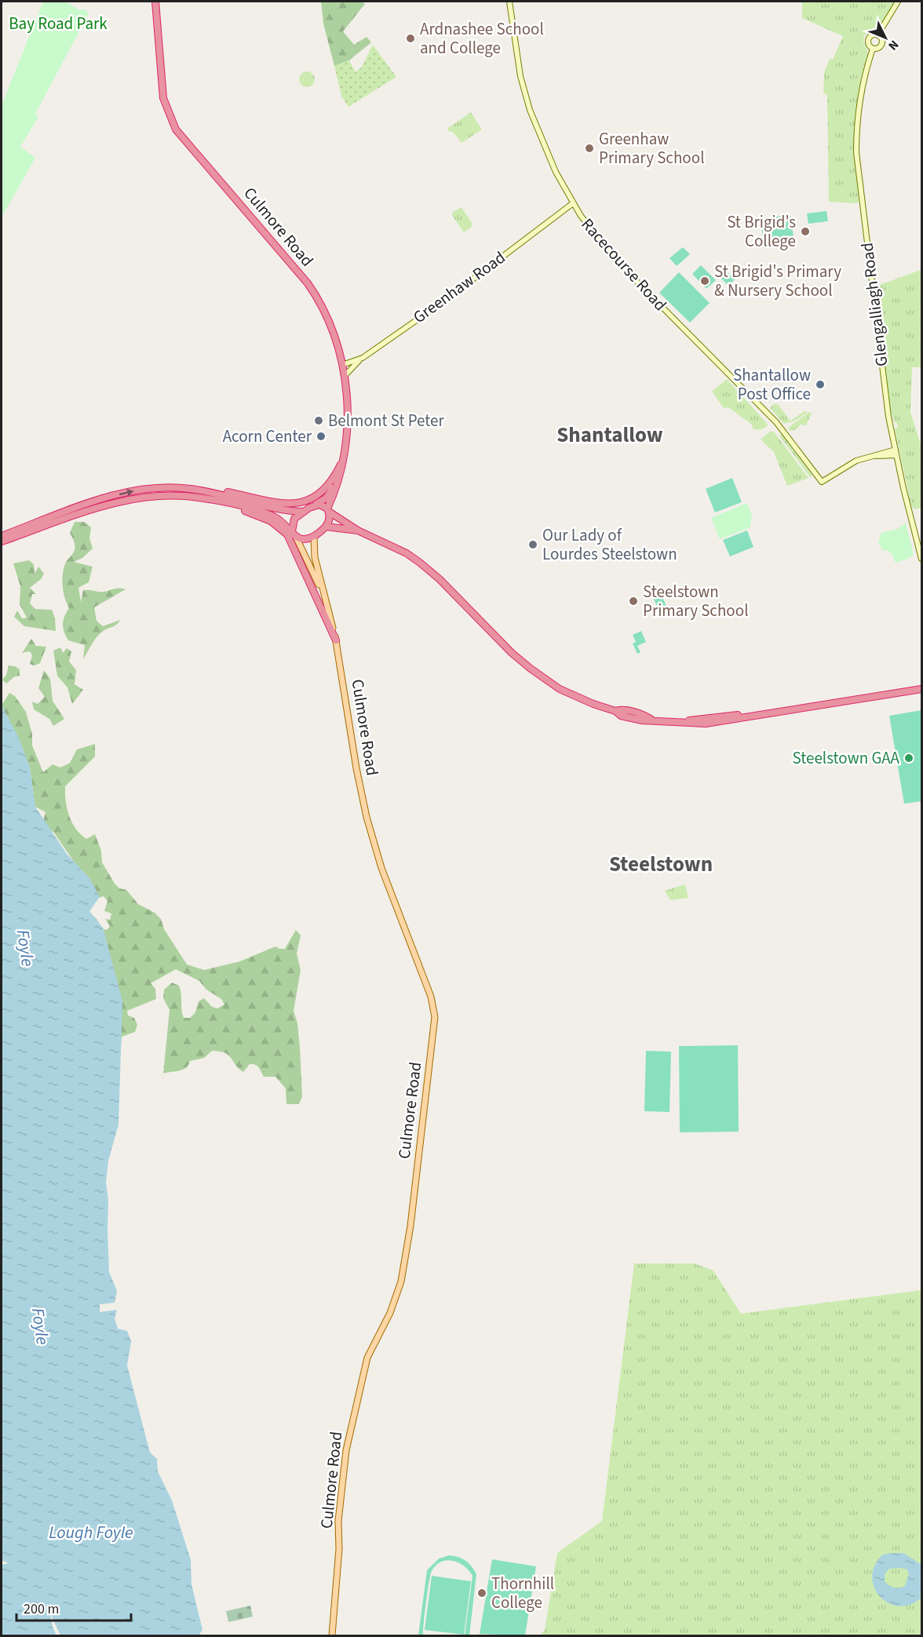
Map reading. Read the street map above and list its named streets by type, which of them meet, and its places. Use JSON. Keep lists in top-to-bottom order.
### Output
{
  "streets": {
    "highway": ["Culmore Road"],
    "main road": ["Racecourse Road", "Greenhaw Road", "Glengalliagh Road"]
  },
  "crossings": [
    ["Culmore Road", "Greenhaw Road"],
    ["Racecourse Road", "Greenhaw Road"],
    ["Racecourse Road", "Glengalliagh Road"]
  ],
  "districts": ["Shantallow", "Steelstown"],
  "water": ["Foyle", "Lough Foyle"],
  "parks": ["Bay Road Park"],
  "places": [
    "Ardnashee School and College",
    "Greenhaw Primary School",
    "St Brigid's College",
    "St Brigid's Primary & Nursery School",
    "Shantallow Post Office",
    "Belmont St Peter",
    "Acorn Center",
    "Our Lady of Lourdes Steelstown",
    "Steelstown Primary School",
    "Steelstown GAA",
    "Thornhill College"
  ],
  "scale_bar": "200 m",
  "north": "bottom right"
}
